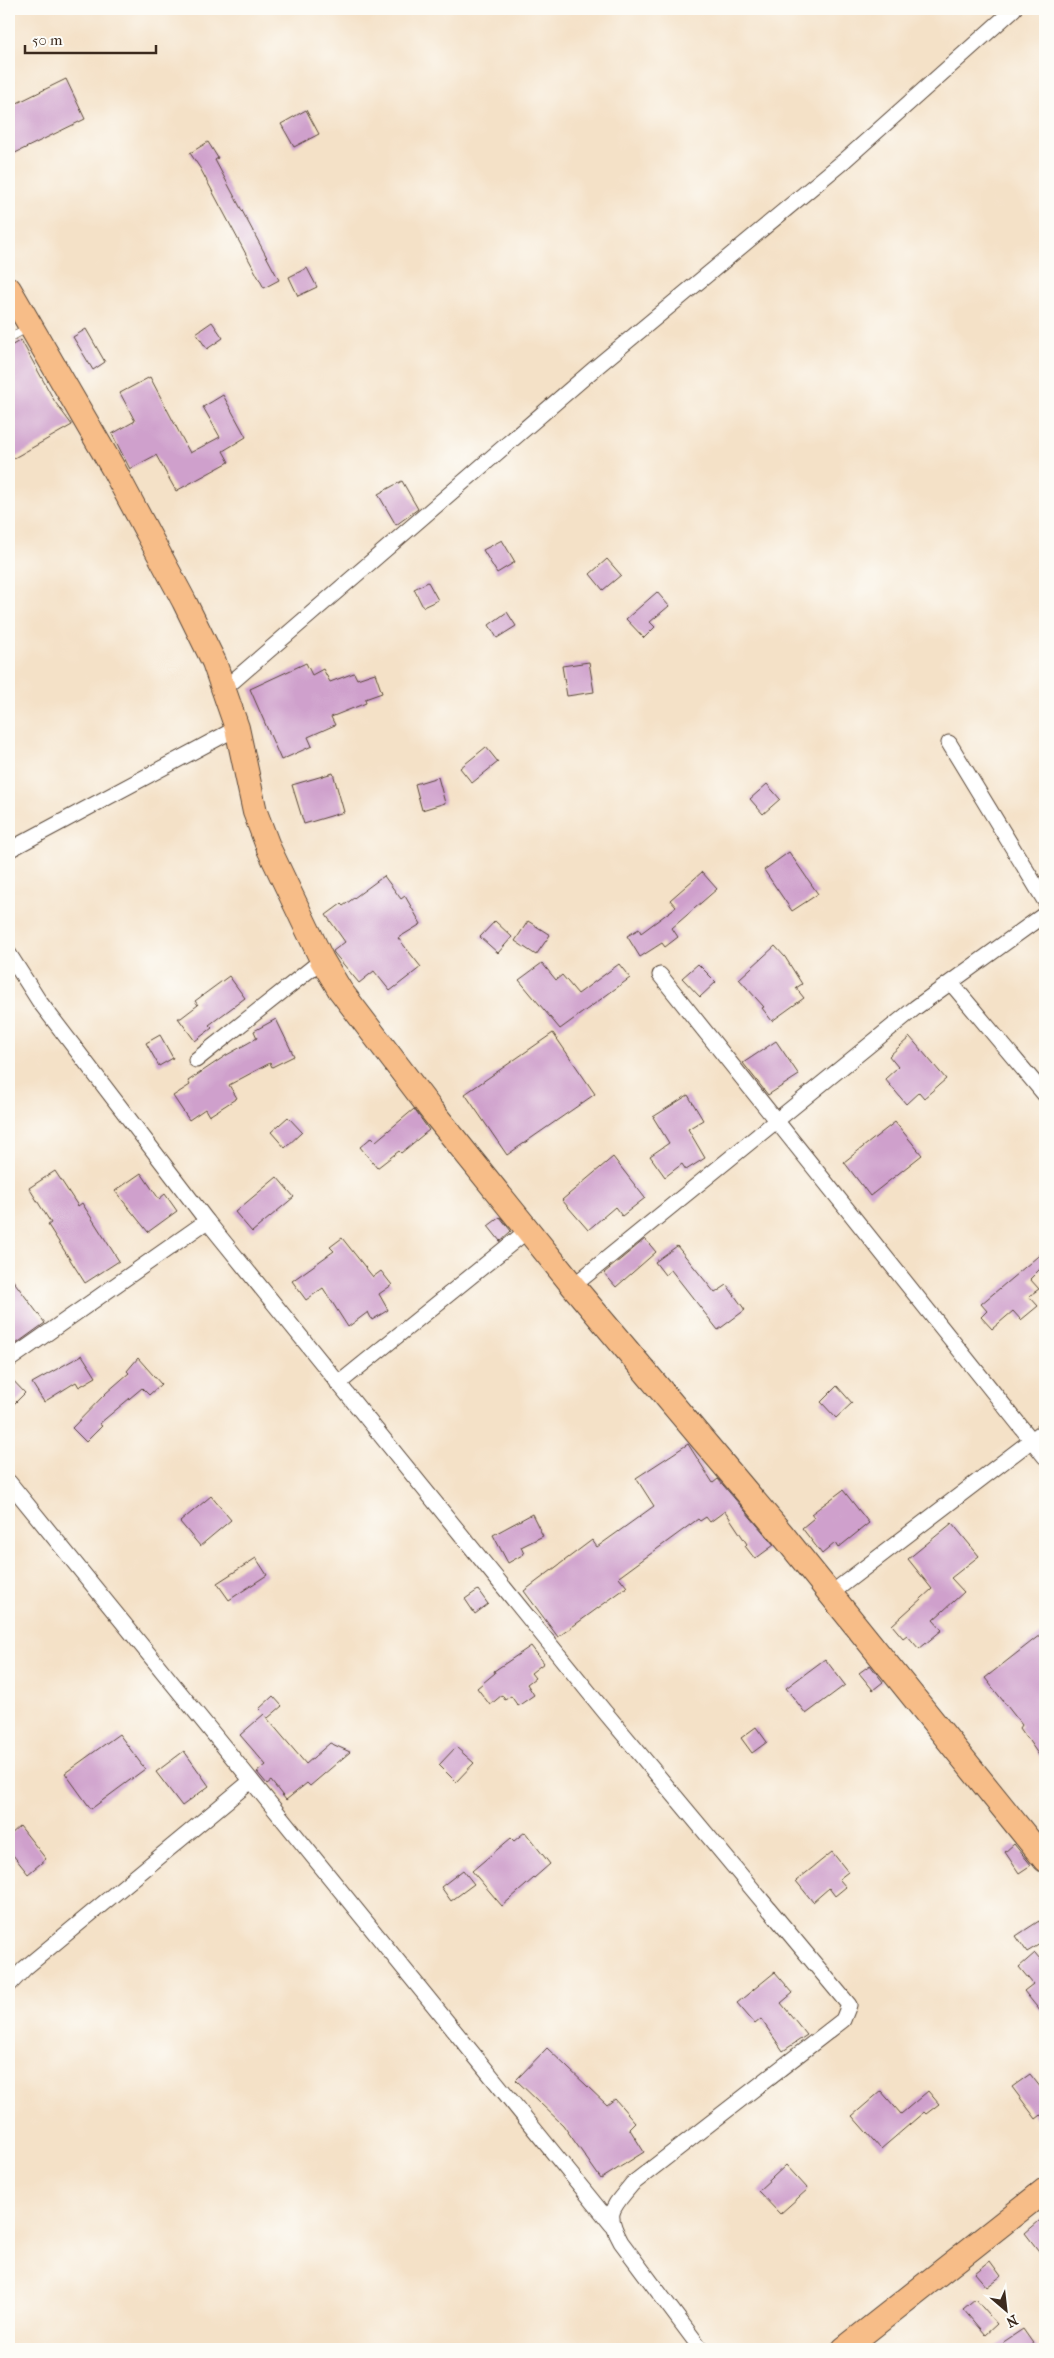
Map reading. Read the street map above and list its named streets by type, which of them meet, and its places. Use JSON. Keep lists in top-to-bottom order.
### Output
{
  "scale_bar": "50 m",
  "north": "bottom right"
}
